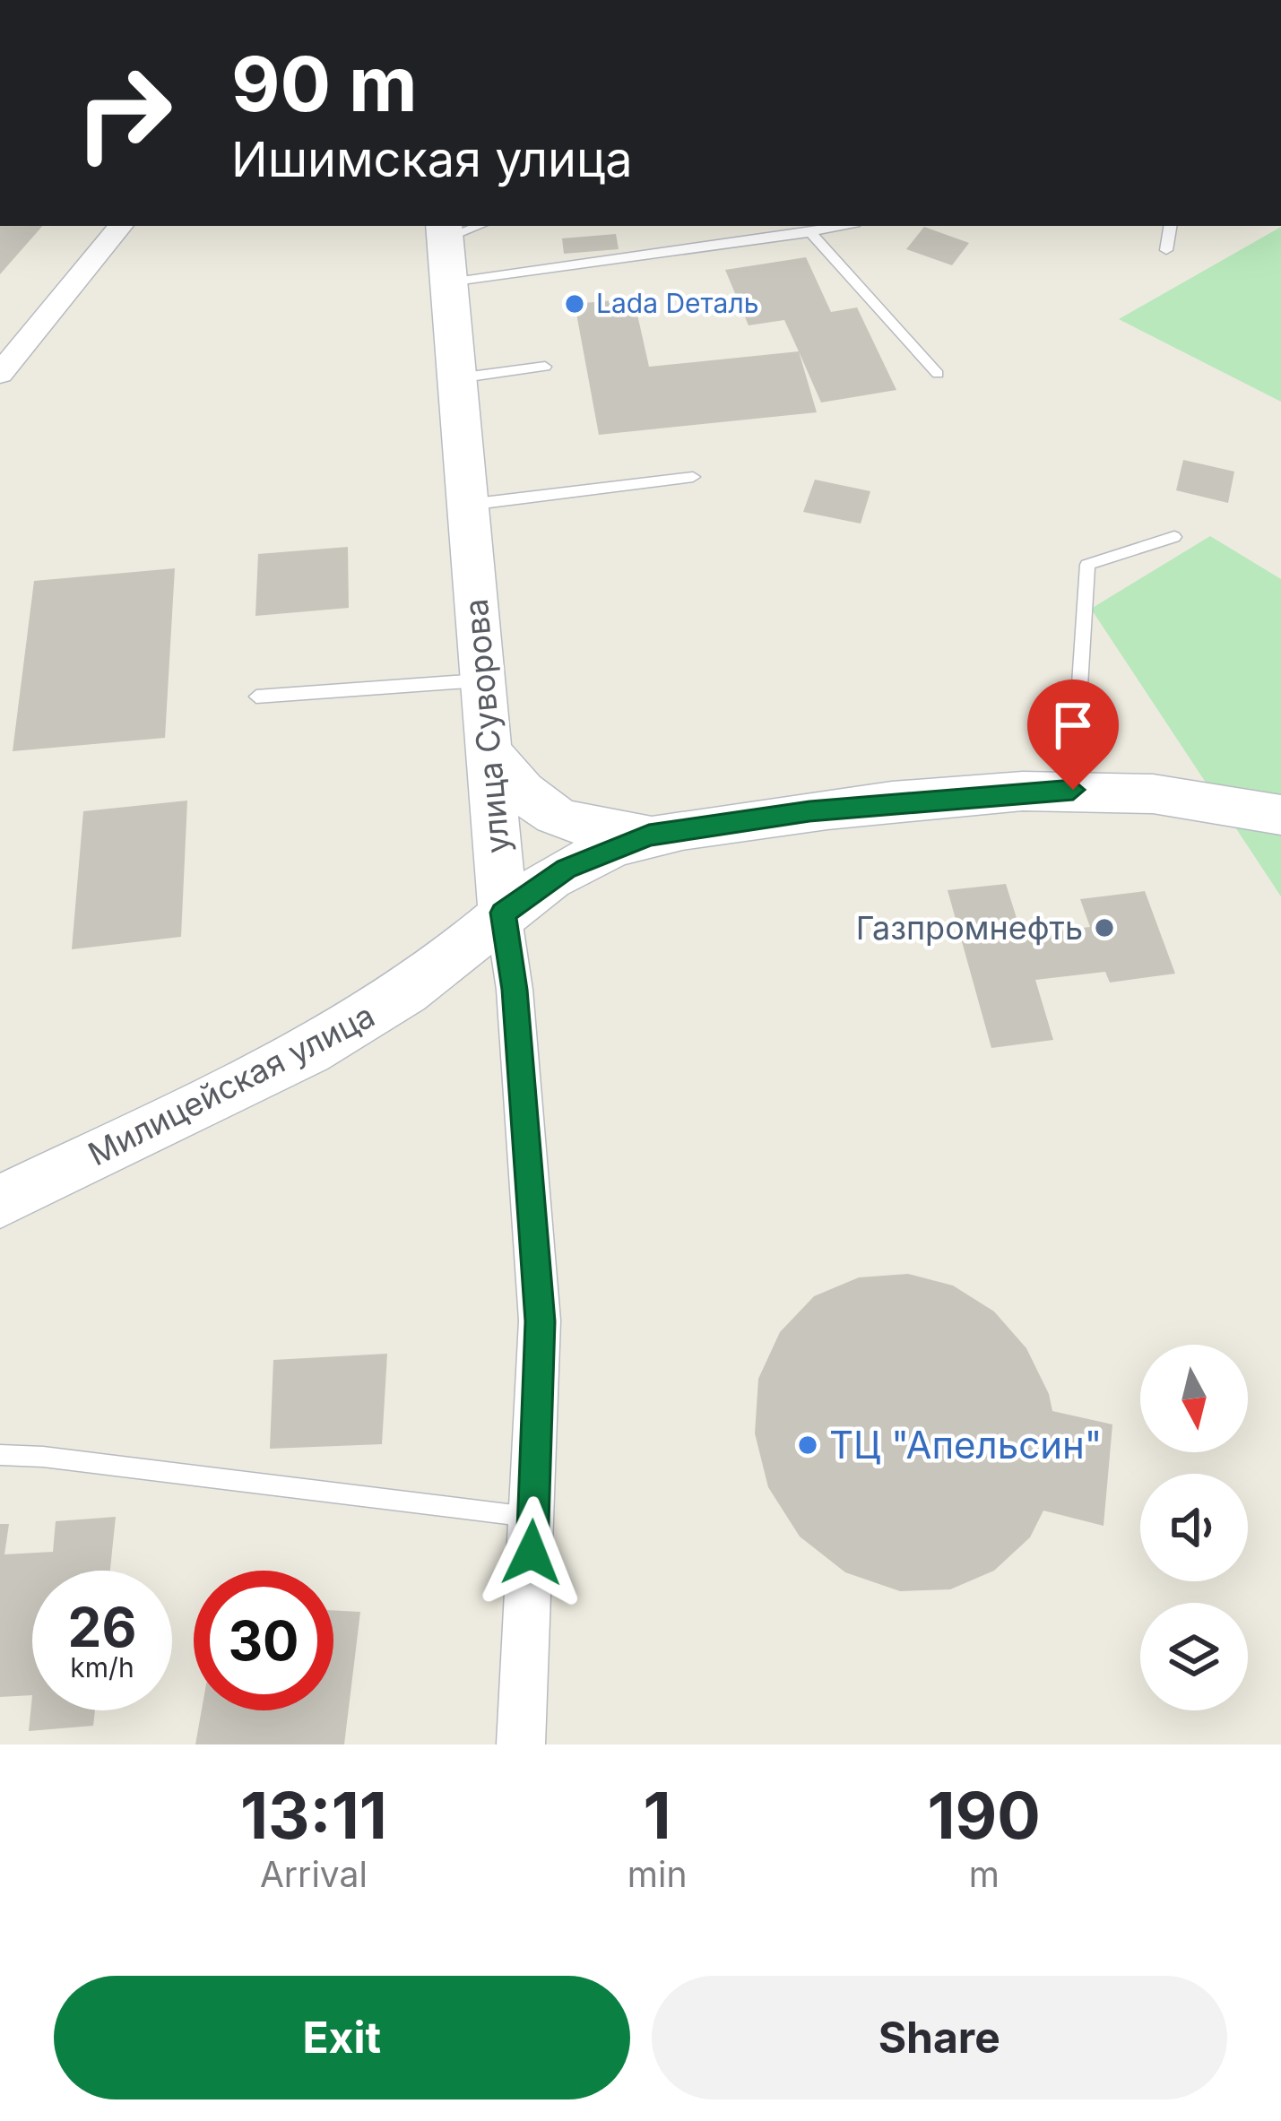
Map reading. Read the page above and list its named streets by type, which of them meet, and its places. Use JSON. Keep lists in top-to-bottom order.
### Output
{
  "streets": {
    "main road": ["улица Суворова", "Милицейская улица"]
  },
  "crossings": [
    ["улица Суворова", "Милицейская улица"]
  ],
  "places": ["Lada Dеталь", "Газпромнефть", "ТЦ \"Апельсин\""],
  "north": "bottom",
  "page": {
    "turn": ["90 m", "Ишимская улица"],
    "speed": "26 km/h",
    "limit": "30",
    "eta": [
      "13:11",
      "Arrival",
      "1",
      "min",
      "190",
      "m"
    ],
    "buttons": ["Exit", "Share"]
  }
}
